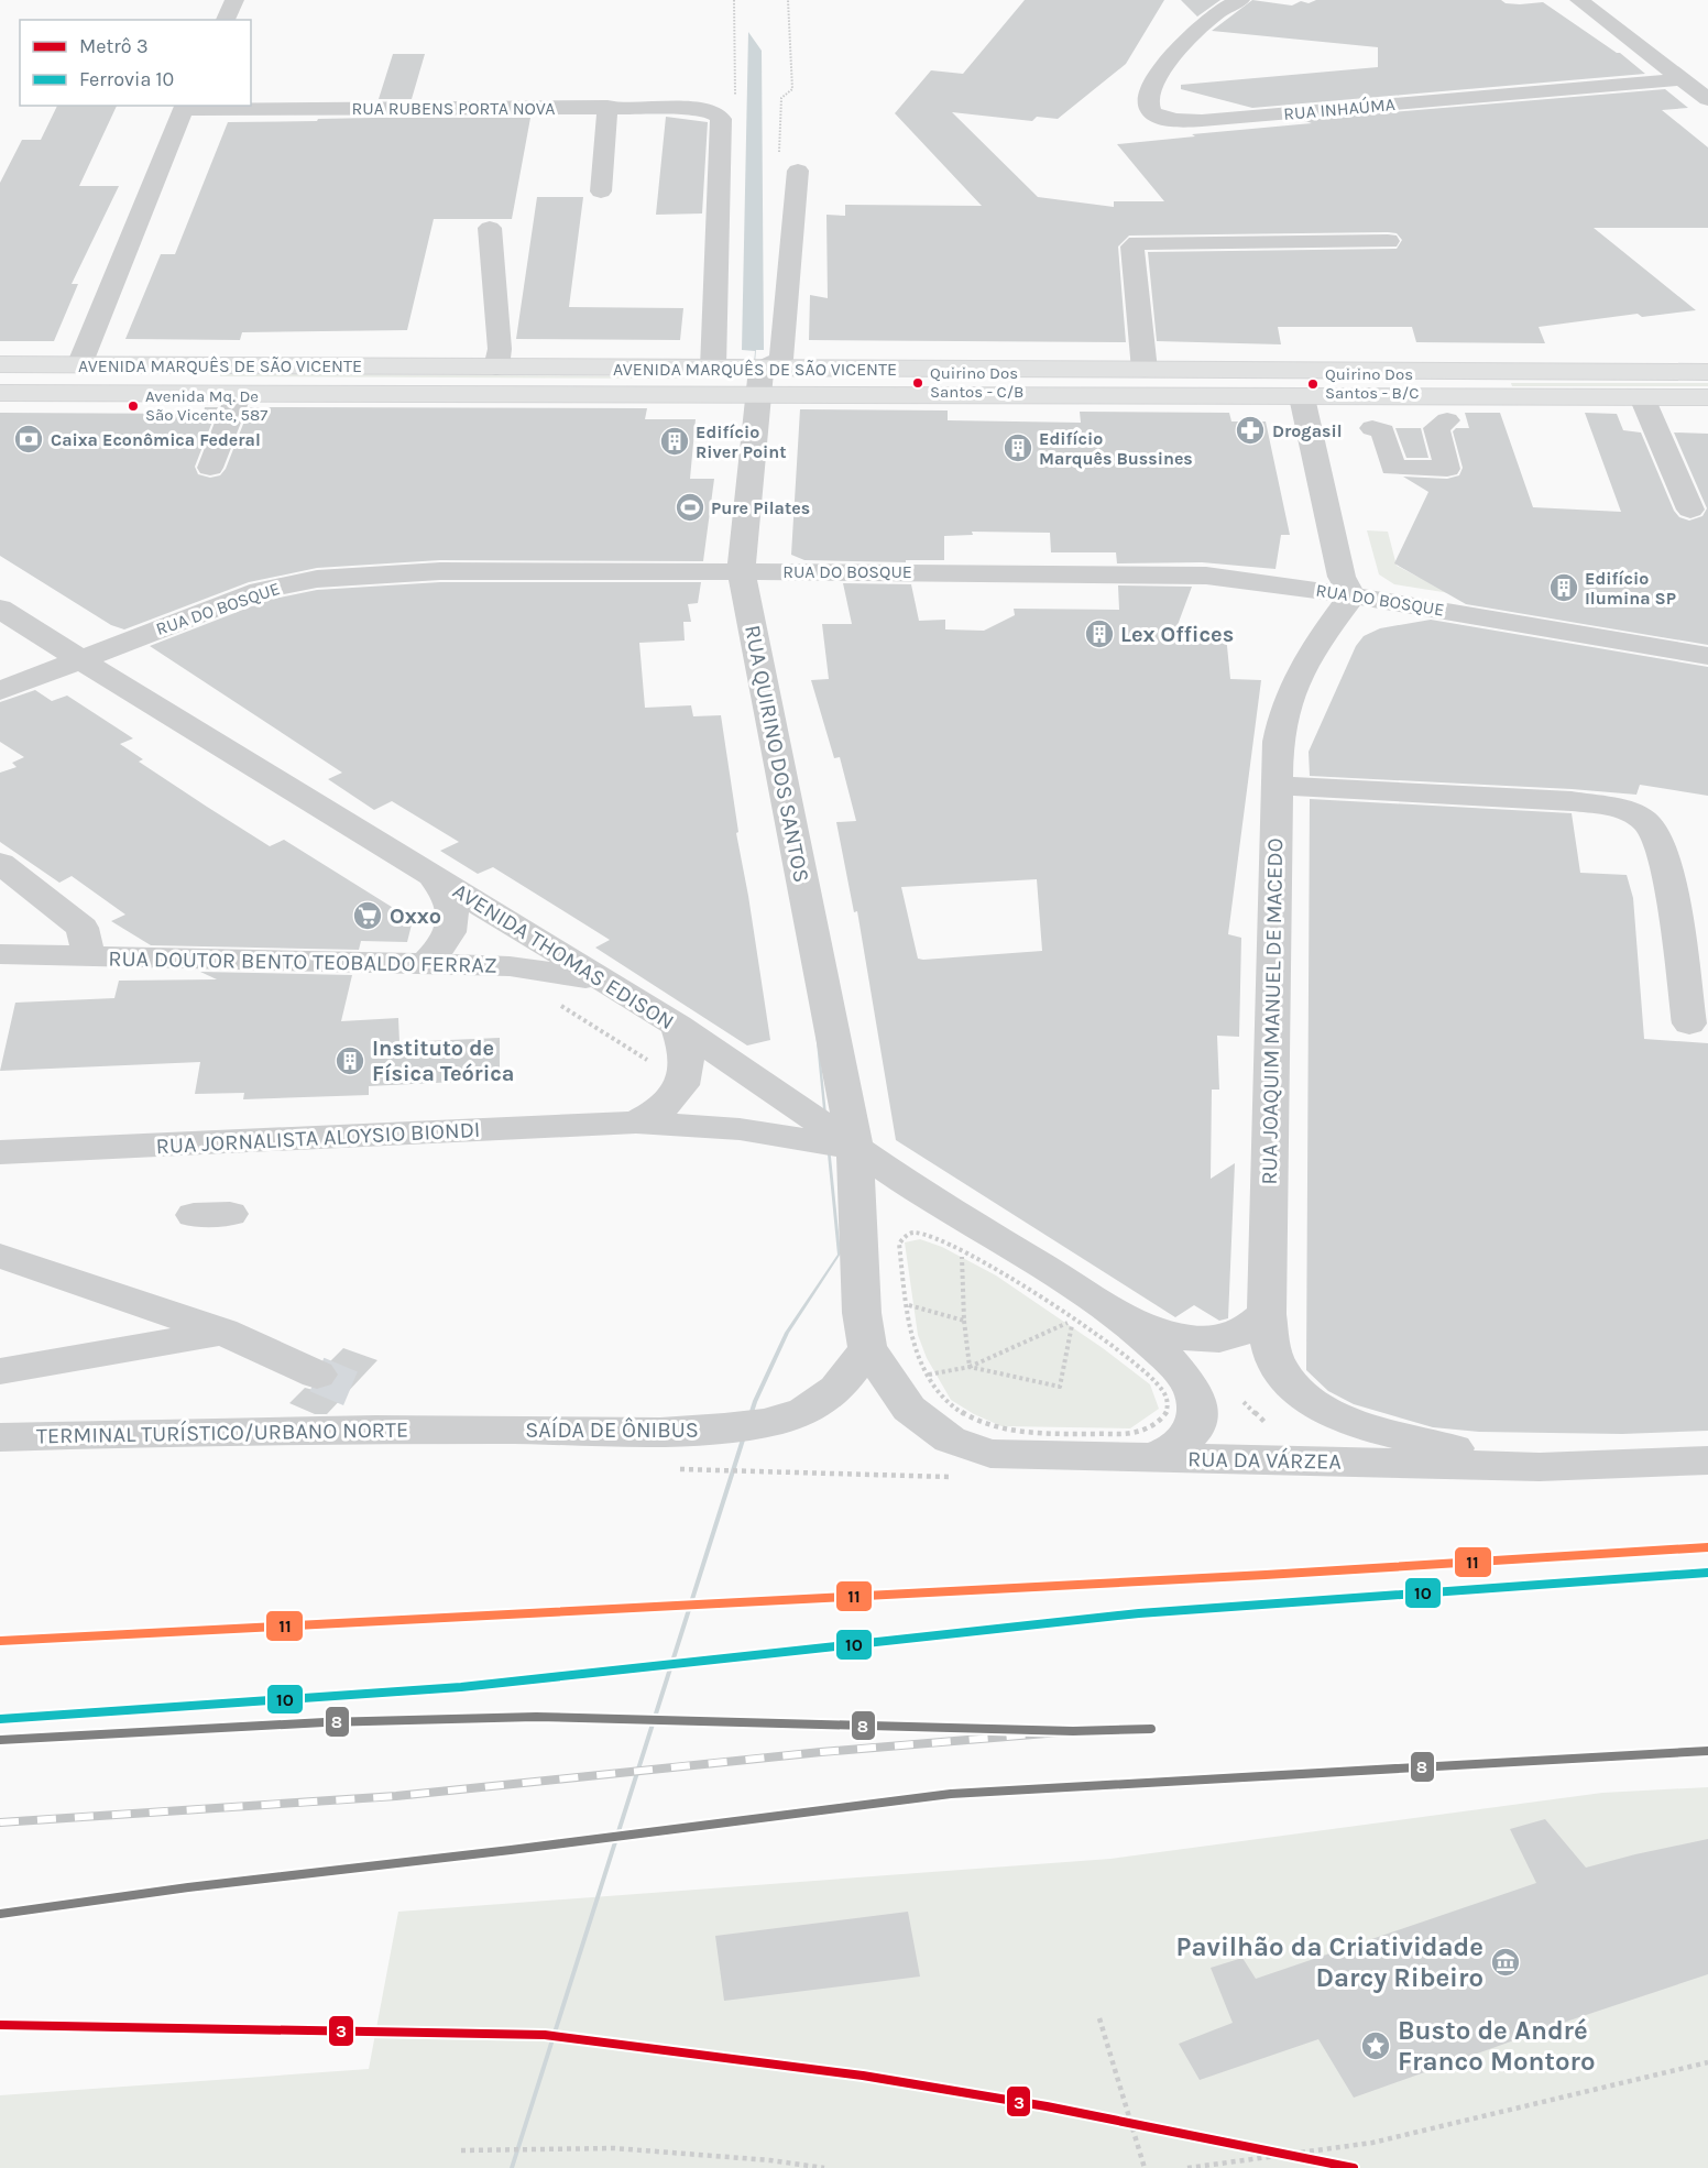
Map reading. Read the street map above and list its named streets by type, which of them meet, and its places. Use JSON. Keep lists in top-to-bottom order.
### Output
{
  "streets": {
    "main road": ["AVENIDA MARQUÊS DE SÃO VICENTE"],
    "street": [
      "RUA RUBENS PORTA NOVA",
      "RUA INHAÚMA",
      "RUA DO BOSQUE",
      "RUA QUIRINO DOS SANTOS",
      "AVENIDA THOMAS EDISON",
      "RUA DOUTOR BENTO TEOBALDO FERRAZ",
      "RUA JOAQUIM MANUEL DE MACEDO",
      "RUA JORNALISTA ALOYSIO BIONDI",
      "SAÍDA DE ÔNIBUS",
      "TERMINAL TURÍSTICO/URBANO NORTE",
      "RUA DA VÁRZEA"
    ]
  },
  "crossings": [
    ["RUA RUBENS PORTA NOVA", "AVENIDA MARQUÊS DE SÃO VICENTE"],
    ["AVENIDA MARQUÊS DE SÃO VICENTE", "RUA QUIRINO DOS SANTOS"],
    ["RUA DO BOSQUE", "RUA QUIRINO DOS SANTOS"],
    ["RUA DO BOSQUE", "AVENIDA THOMAS EDISON"],
    ["RUA DO BOSQUE", "RUA JOAQUIM MANUEL DE MACEDO"],
    ["RUA QUIRINO DOS SANTOS", "AVENIDA THOMAS EDISON"],
    ["RUA QUIRINO DOS SANTOS", "RUA JORNALISTA ALOYSIO BIONDI"],
    ["RUA QUIRINO DOS SANTOS", "SAÍDA DE ÔNIBUS"],
    ["RUA QUIRINO DOS SANTOS", "RUA DA VÁRZEA"],
    ["AVENIDA THOMAS EDISON", "RUA DOUTOR BENTO TEOBALDO FERRAZ"],
    ["AVENIDA THOMAS EDISON", "RUA JOAQUIM MANUEL DE MACEDO"],
    ["AVENIDA THOMAS EDISON", "RUA JORNALISTA ALOYSIO BIONDI"],
    ["AVENIDA THOMAS EDISON", "RUA DA VÁRZEA"],
    ["RUA JOAQUIM MANUEL DE MACEDO", "RUA DA VÁRZEA"],
    ["SAÍDA DE ÔNIBUS", "TERMINAL TURÍSTICO/URBANO NORTE"],
    ["SAÍDA DE ÔNIBUS", "RUA DA VÁRZEA"]
  ],
  "places": {
    "other": ["Quirino Dos Santos - C/B", "Quirino Dos Santos - B/C", "Avenida Mq. De São Vicente, 587"],
    "pharmacy": ["Drogasil"],
    "bank": ["Caixa Econômica Federal"],
    "building": [
      "Edifício River Point",
      "Edifício Marquês Bussines",
      "Edifício Ilumina SP",
      "Lex Offices",
      "Instituto de Física Teórica"
    ],
    "sports": ["Pure Pilates"],
    "supermarket": ["Oxxo"],
    "museum": ["Pavilhão da Criatividade Darcy Ribeiro"],
    "place": ["Busto de André Franco Montoro"]
  },
  "lines": [
    "transit line 11",
    "rail line 10",
    "transit line 8",
    "metro line 3"
  ],
  "legend": ["Metrô 3", "Ferrovia 10"]
}
